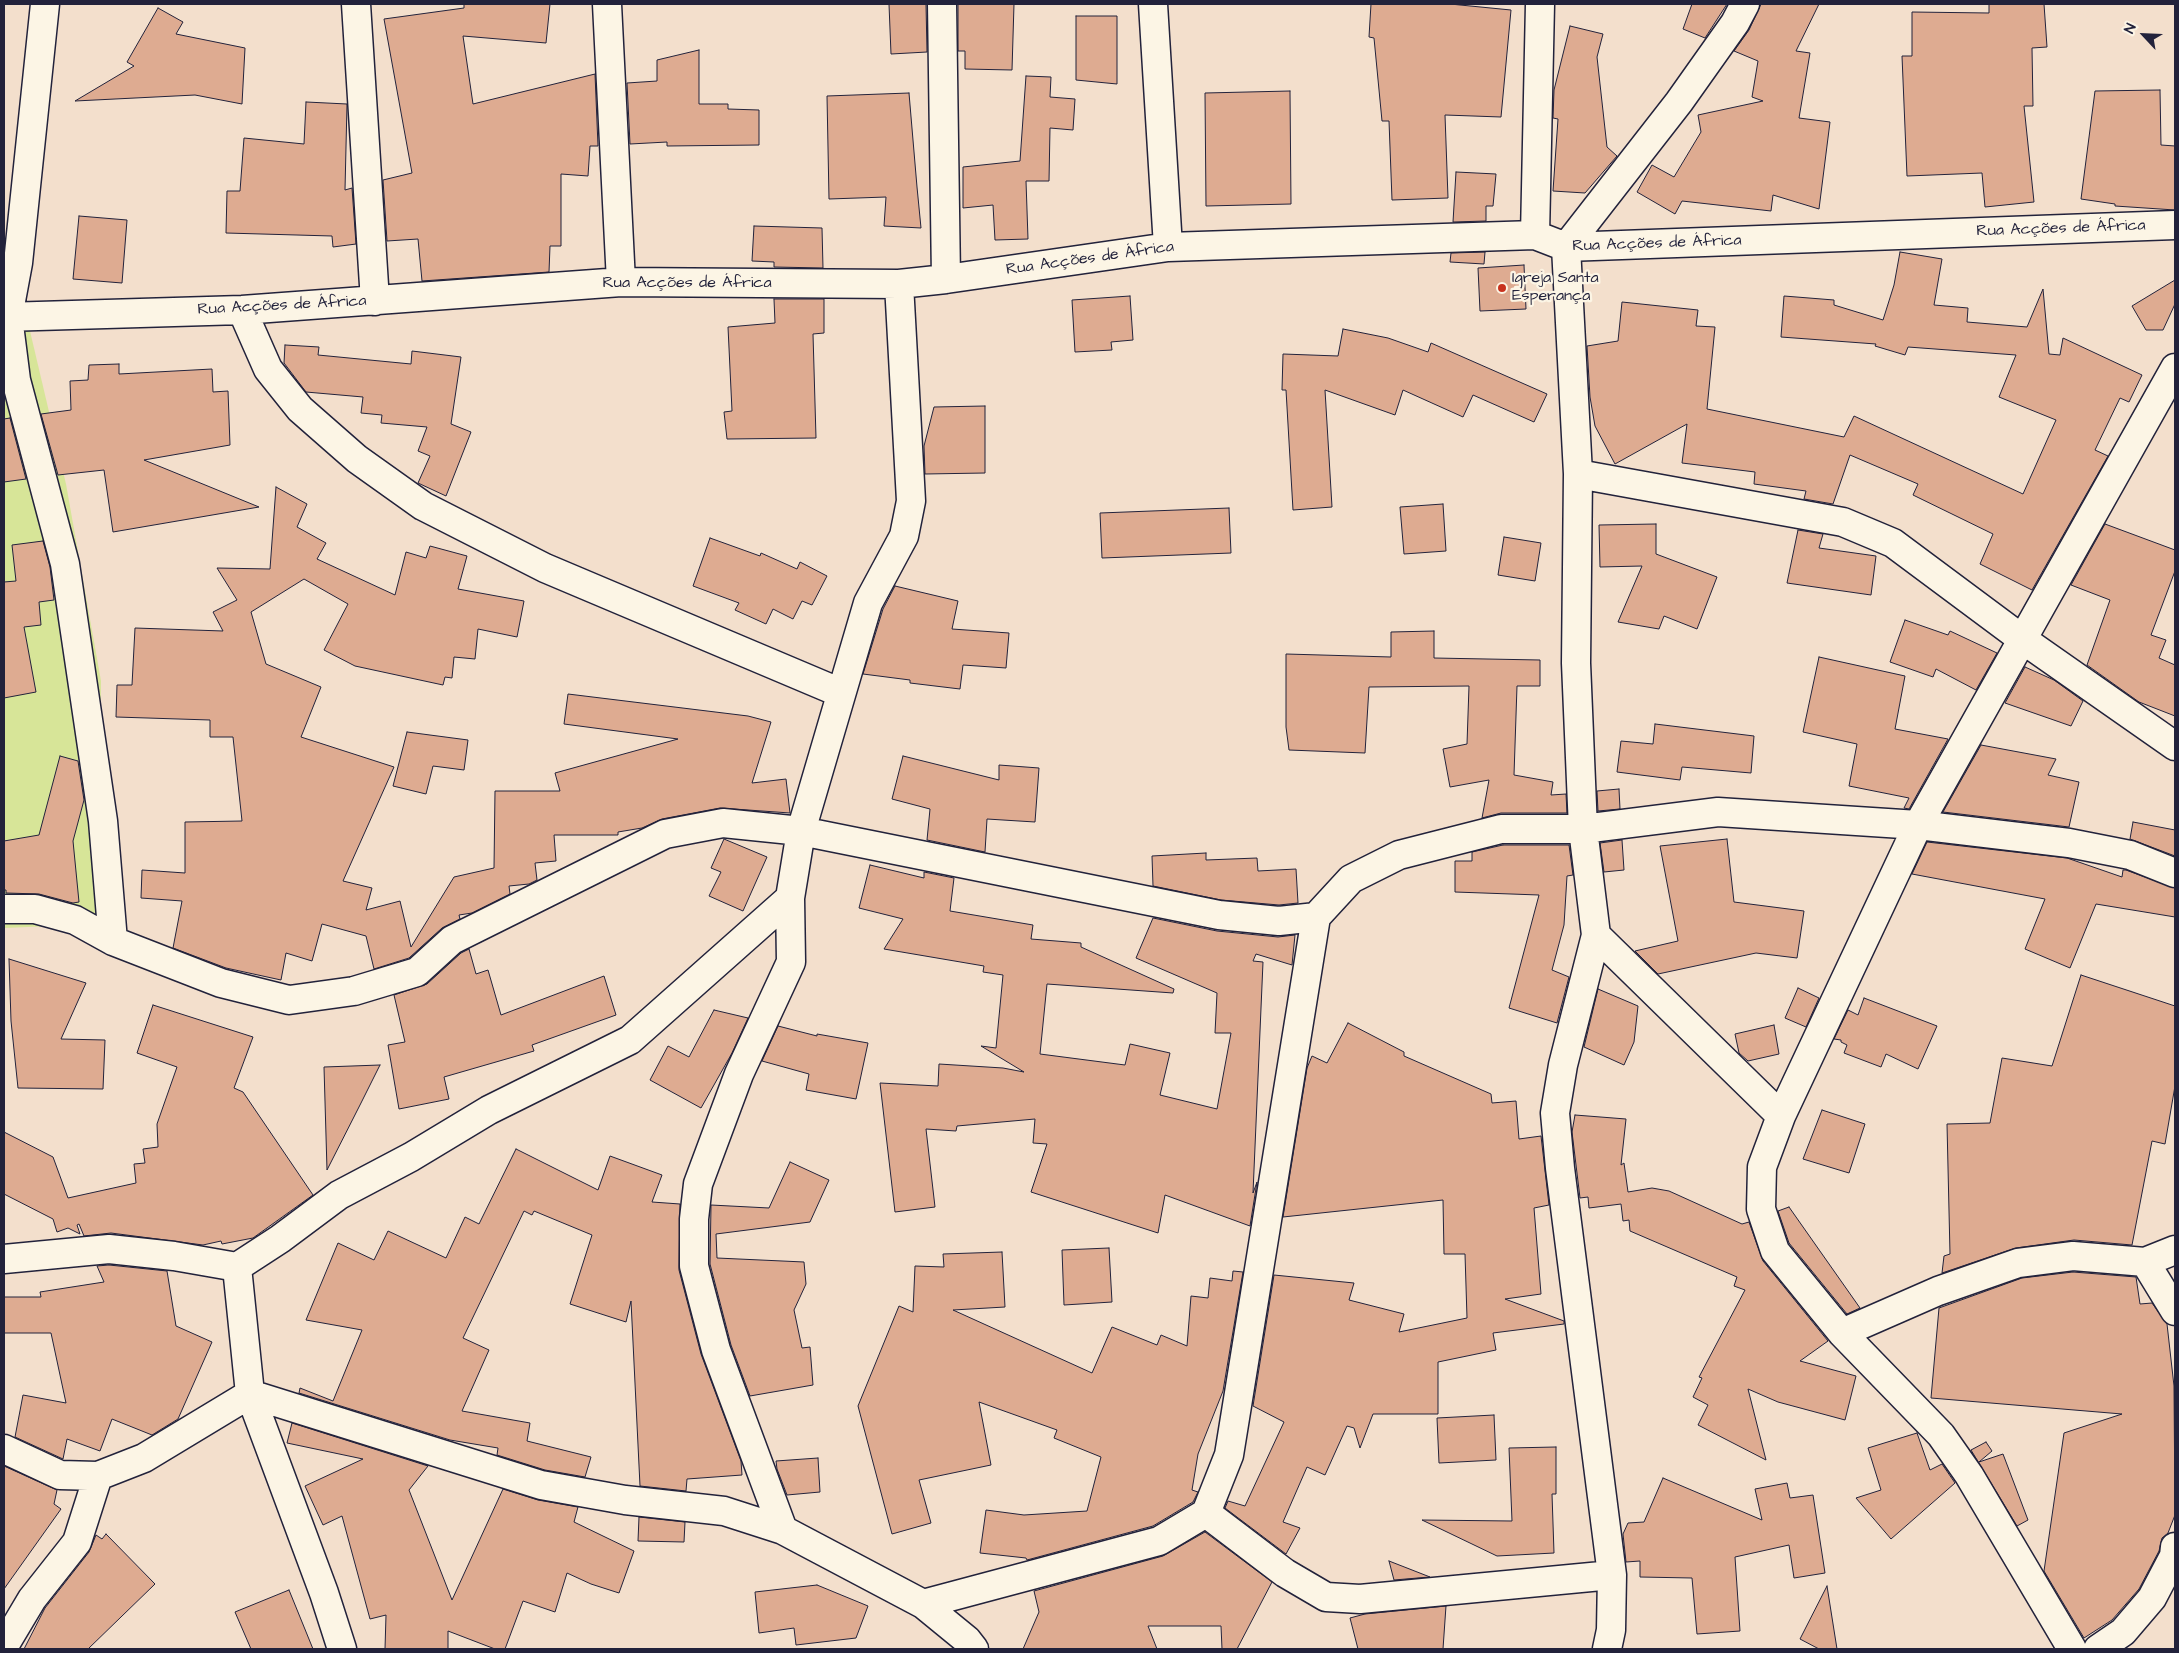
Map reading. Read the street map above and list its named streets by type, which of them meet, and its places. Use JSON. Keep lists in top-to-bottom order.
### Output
{
  "streets": {
    "street": ["Rua Acções de África"]
  },
  "places": ["Igreja Santa Esperança"],
  "north": "top left"
}
